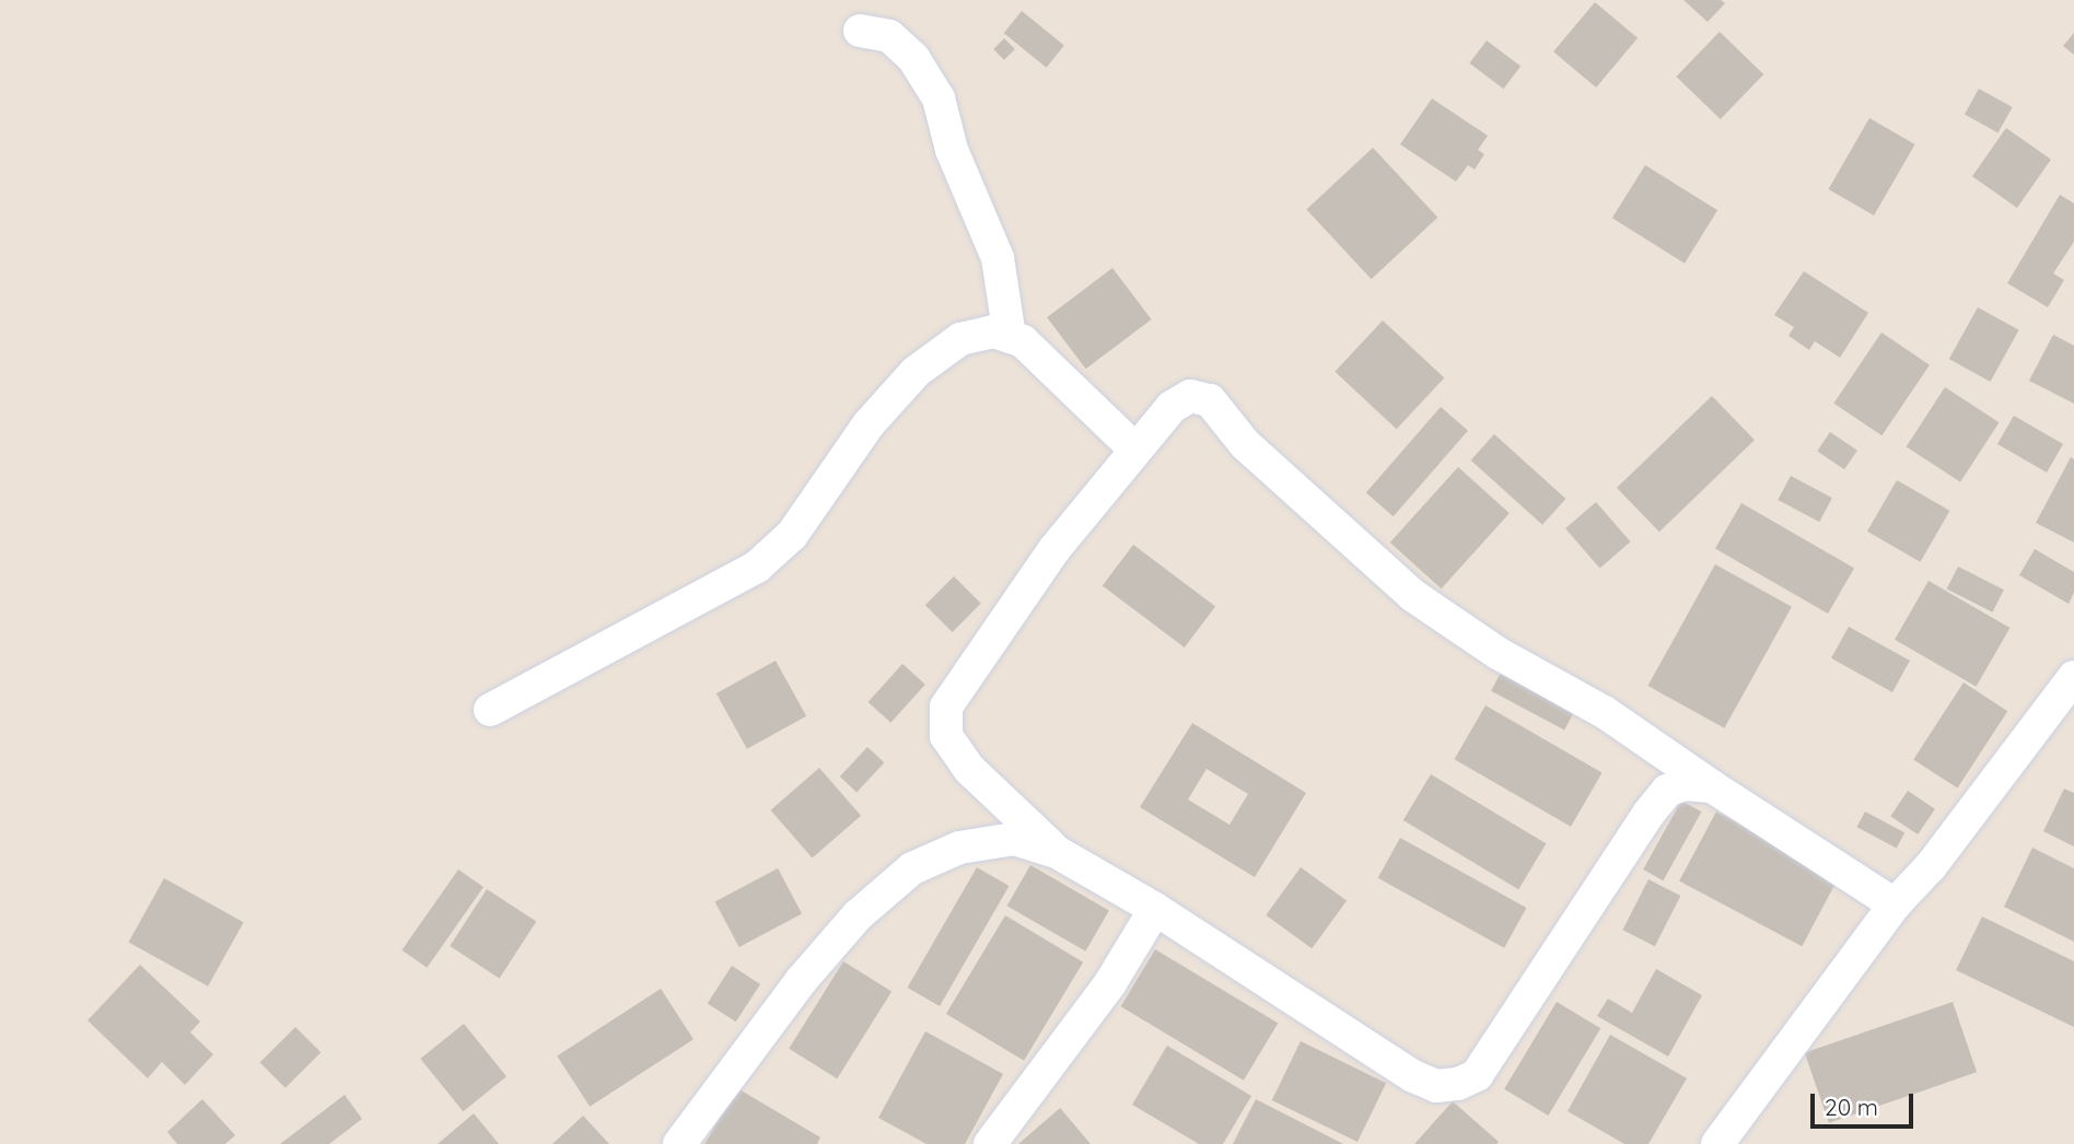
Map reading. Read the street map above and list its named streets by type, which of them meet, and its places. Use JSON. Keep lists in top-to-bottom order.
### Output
{
  "scale_bar": "20 m"
}
